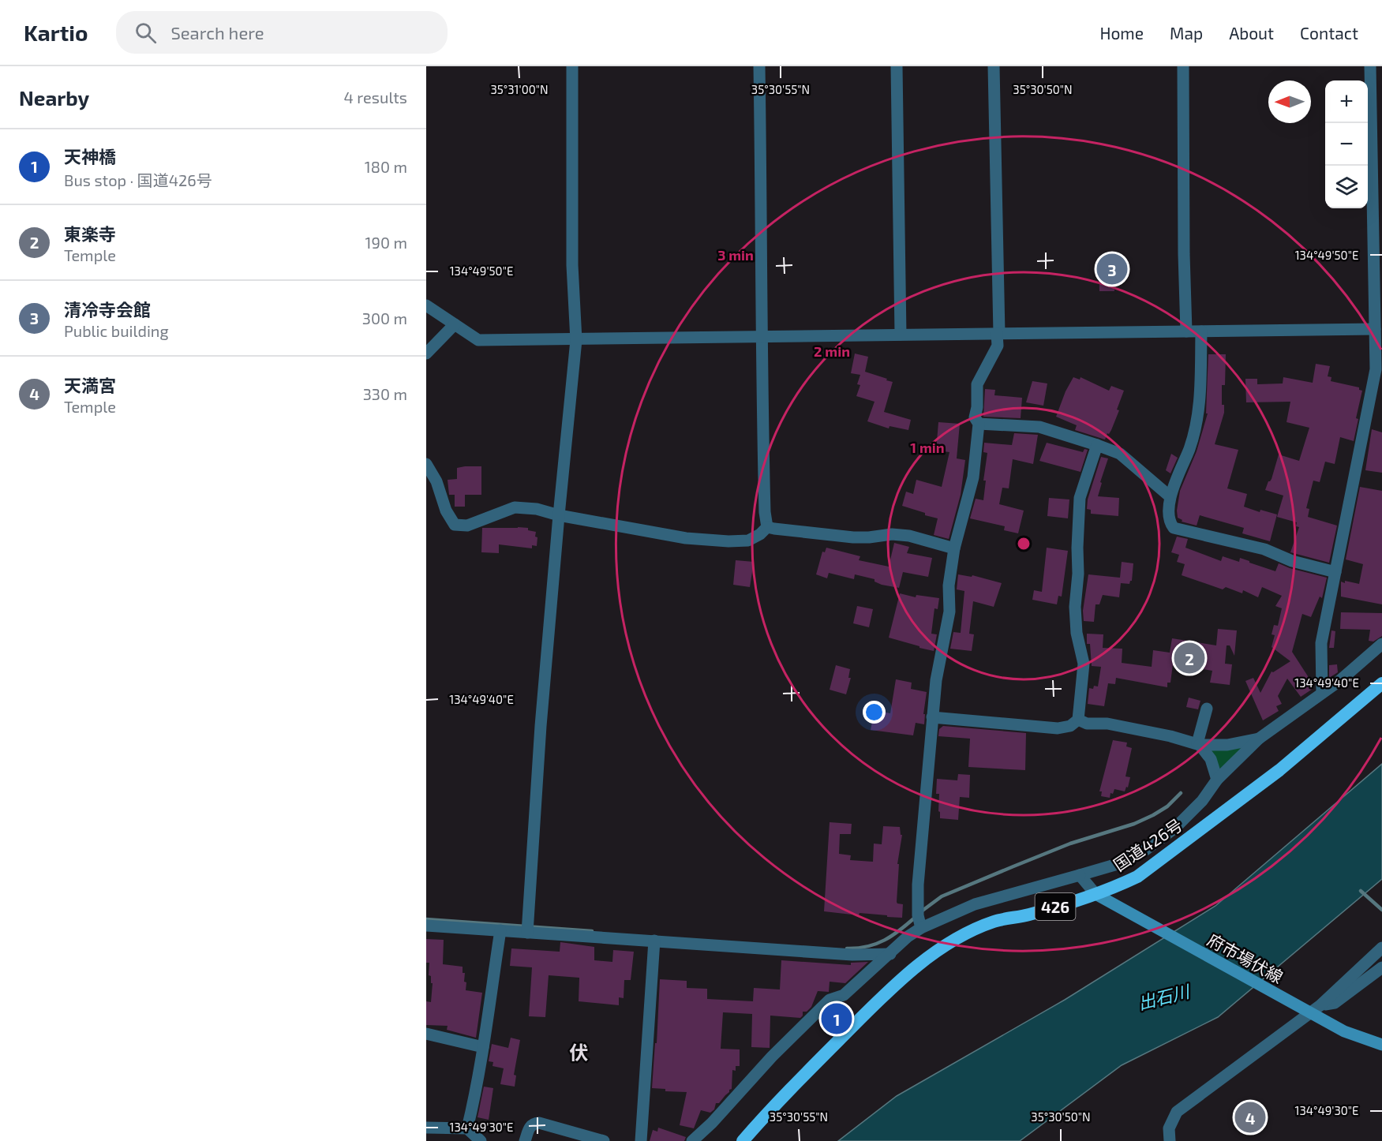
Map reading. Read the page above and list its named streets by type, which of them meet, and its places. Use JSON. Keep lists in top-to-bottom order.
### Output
{
  "streets": {
    "highway": ["国道426号", "426"],
    "main road": ["府市場伏線"]
  },
  "crossings": [
    ["国道426号", "府市場伏線"]
  ],
  "districts": ["伏"],
  "water": ["出石川"],
  "north": "left",
  "page": {
    "header": "Kartio",
    "search": "Search here",
    "nav": [
      "Home",
      "Map",
      "About",
      "Contact"
    ],
    "heading": ["Nearby", "4 results"],
    "map_buttons": ["+", "−"],
    "list": [
      {
        "mark": "1",
        "name": "天神橋",
        "note": "Bus stop · 国道426号",
        "value": "180 m"
      },
      {
        "mark": "2",
        "name": "東楽寺",
        "note": "Temple",
        "value": "190 m"
      },
      {
        "mark": "3",
        "name": "清冷寺会館",
        "note": "Public building",
        "value": "300 m"
      },
      {
        "mark": "4",
        "name": "天満宮",
        "note": "Temple",
        "value": "330 m"
      }
    ],
    "pins": [
      "3",
      "2",
      "1",
      "4"
    ]
  },
  "coordinates": [
    "35°31'00\"N",
    "35°30'55\"N",
    "35°30'50\"N",
    "134°49'50\"E",
    "134°49'40\"E",
    "134°49'30\"E"
  ],
  "rings": ["3 min", "2 min", "1 min"]
}
